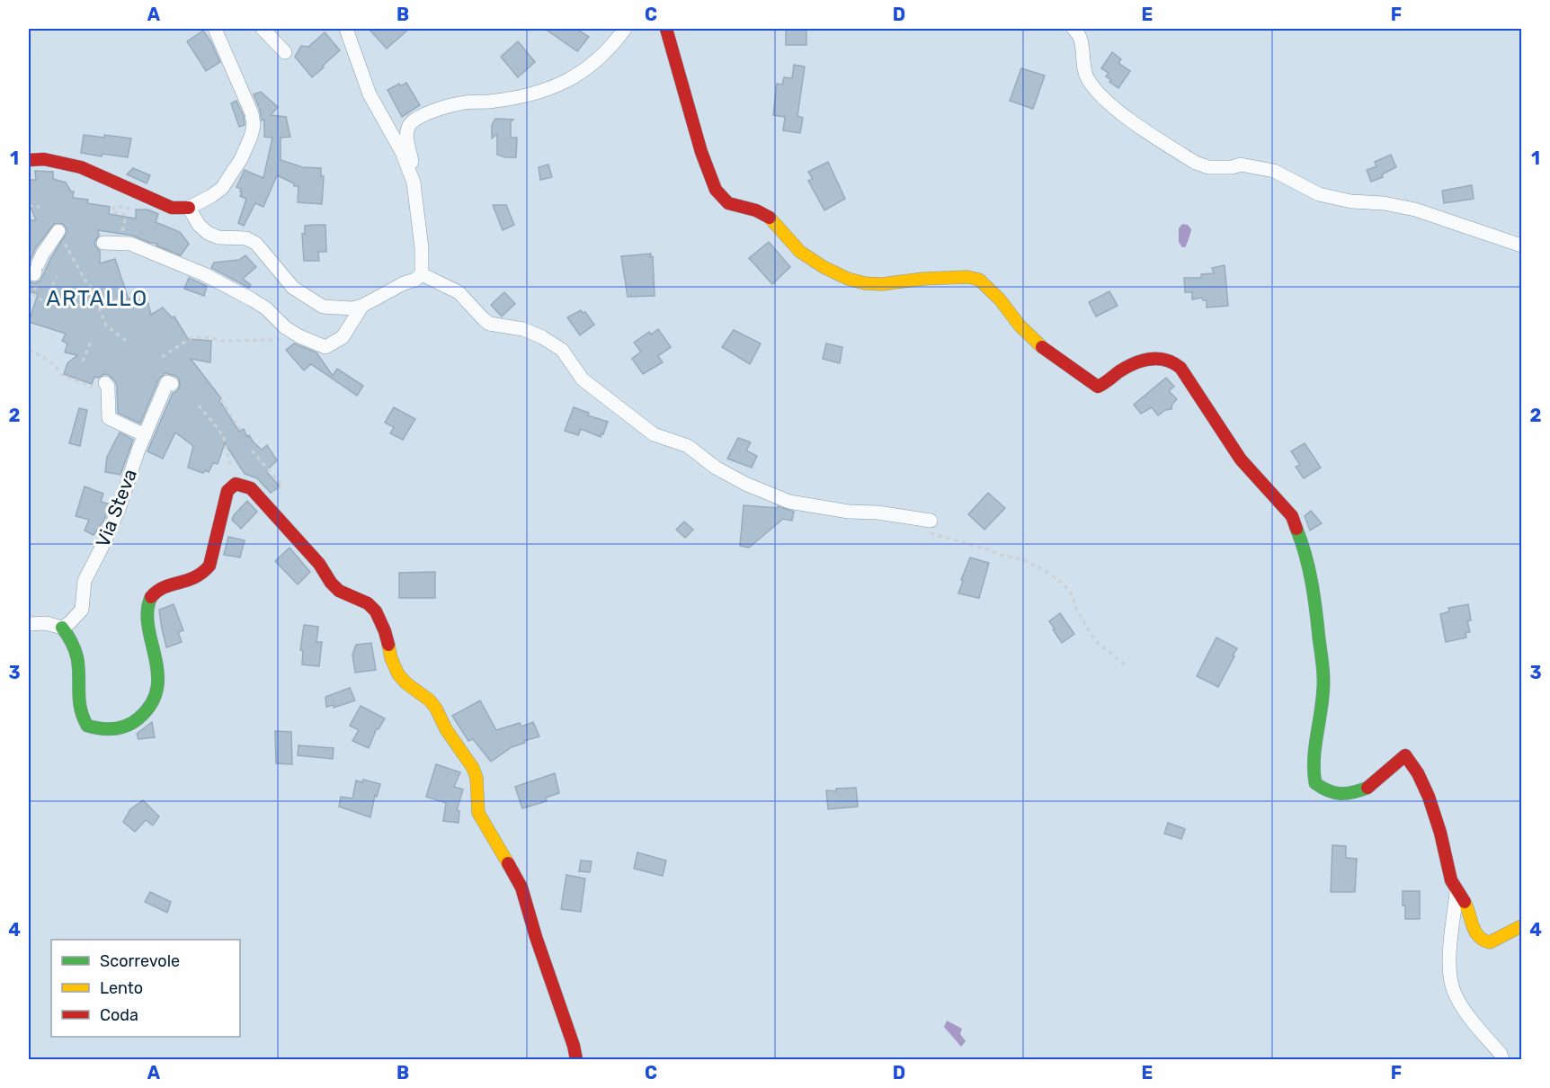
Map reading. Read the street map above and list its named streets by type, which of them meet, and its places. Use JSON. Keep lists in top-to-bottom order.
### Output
{
  "streets": {
    "street": ["Via Steva"]
  },
  "districts": ["ARTALLO"],
  "legend": ["Scorrevole", "Lento", "Coda"],
  "grid": {
    "columns": [
      "A",
      "B",
      "C",
      "D",
      "E",
      "F"
    ],
    "rows": [
      "1",
      "2",
      "3",
      "4"
    ]
  }
}
